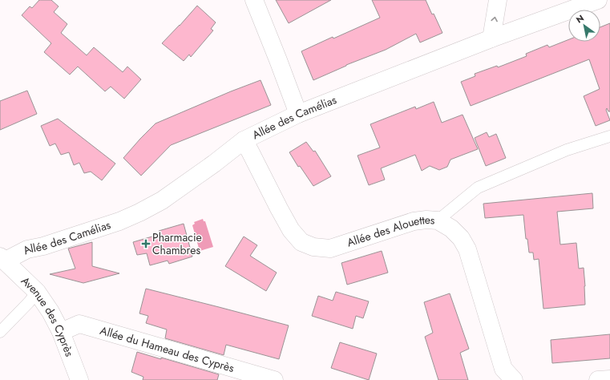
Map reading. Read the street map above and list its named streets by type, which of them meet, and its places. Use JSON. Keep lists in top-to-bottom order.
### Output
{
  "streets": {
    "street": [
      "Allée des Camélias",
      "Allée des Alouettes",
      "Avenue des Cyprès",
      "Allée du Hameau des Cyprès"
    ]
  },
  "crossings": [
    ["Allée des Camélias", "Allée des Alouettes"],
    ["Allée des Camélias", "Avenue des Cyprès"],
    ["Avenue des Cyprès", "Allée du Hameau des Cyprès"]
  ],
  "places": {
    "health": ["Pharmacie Chambres"]
  },
  "north": "top left"
}
